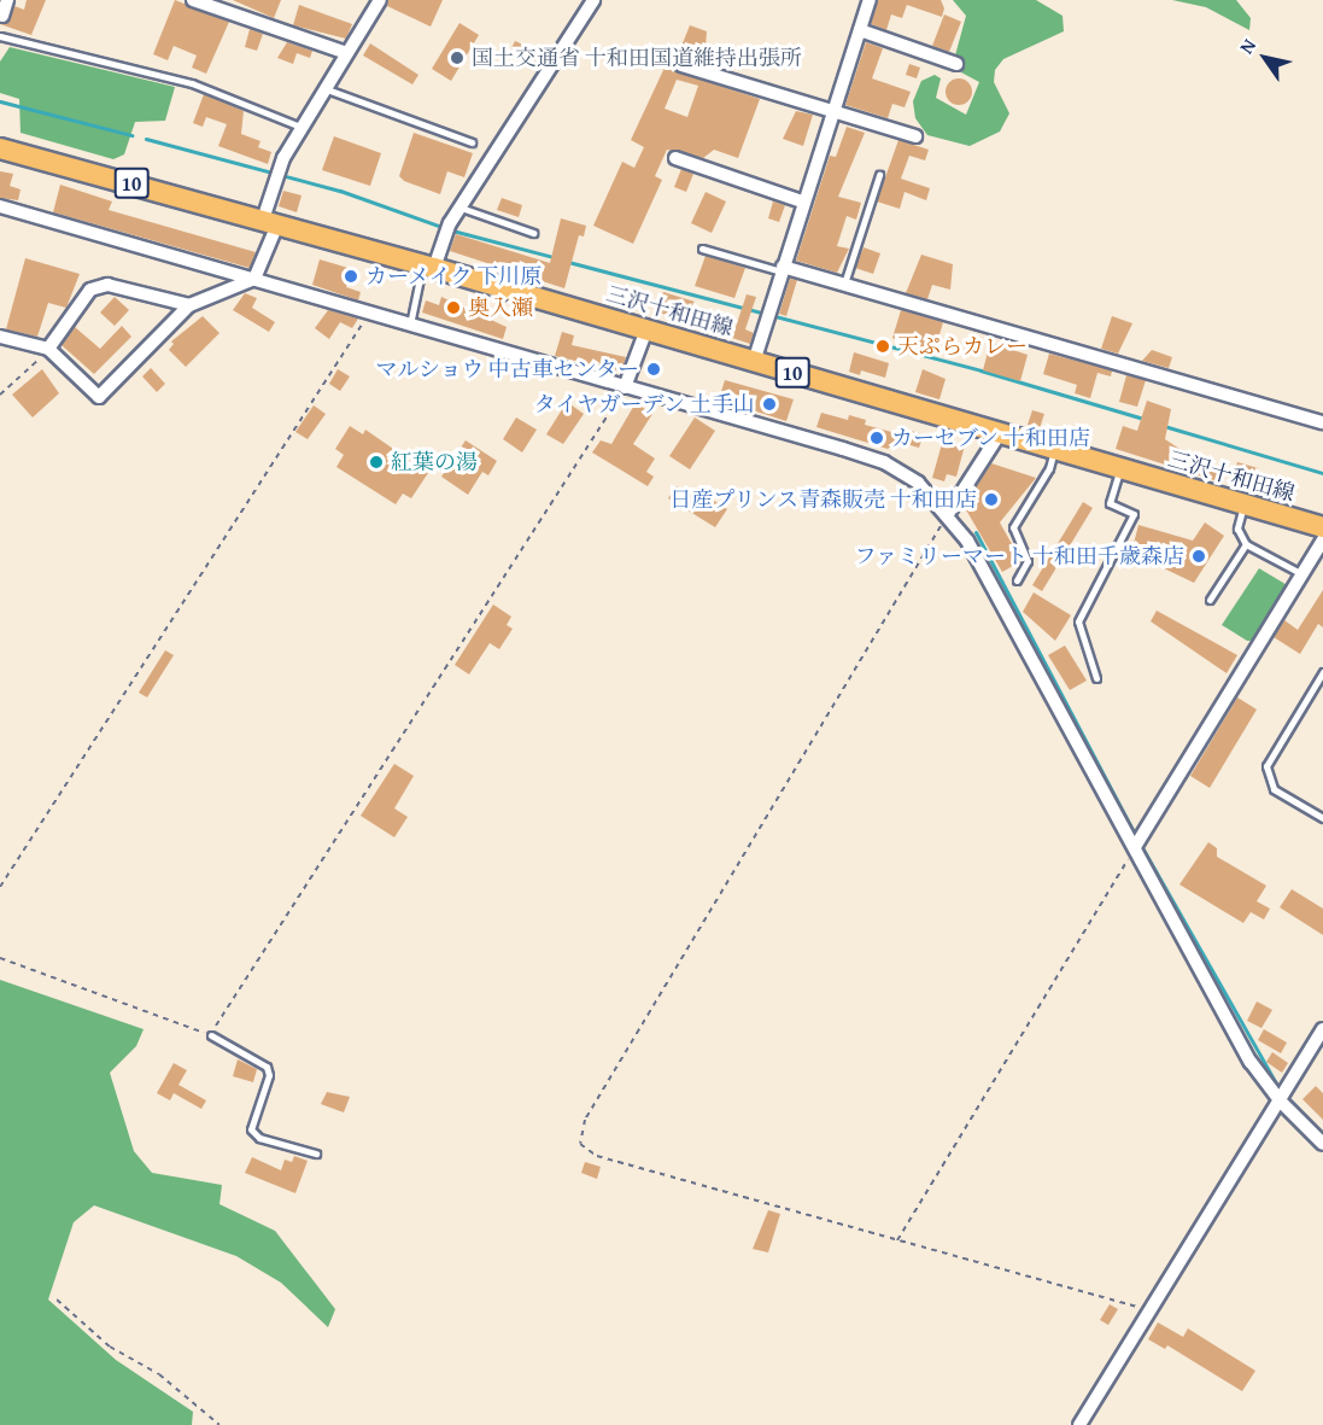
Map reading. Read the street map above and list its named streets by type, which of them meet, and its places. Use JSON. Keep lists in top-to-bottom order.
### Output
{
  "streets": {
    "main road": ["10", "三沢十和田線"]
  },
  "places": [
    "国土交通省 十和田国道維持出張所",
    "カーメイク 下川原",
    "奥入瀬",
    "天ぷらカレー",
    "マルショウ 中古車センター",
    "タイヤガーデン 土手山",
    "カーセブン 十和田店",
    "紅葉の湯",
    "日産プリンス青森販売 十和田店",
    "ファミリーマート 十和田千歳森店"
  ],
  "north": "top left"
}
